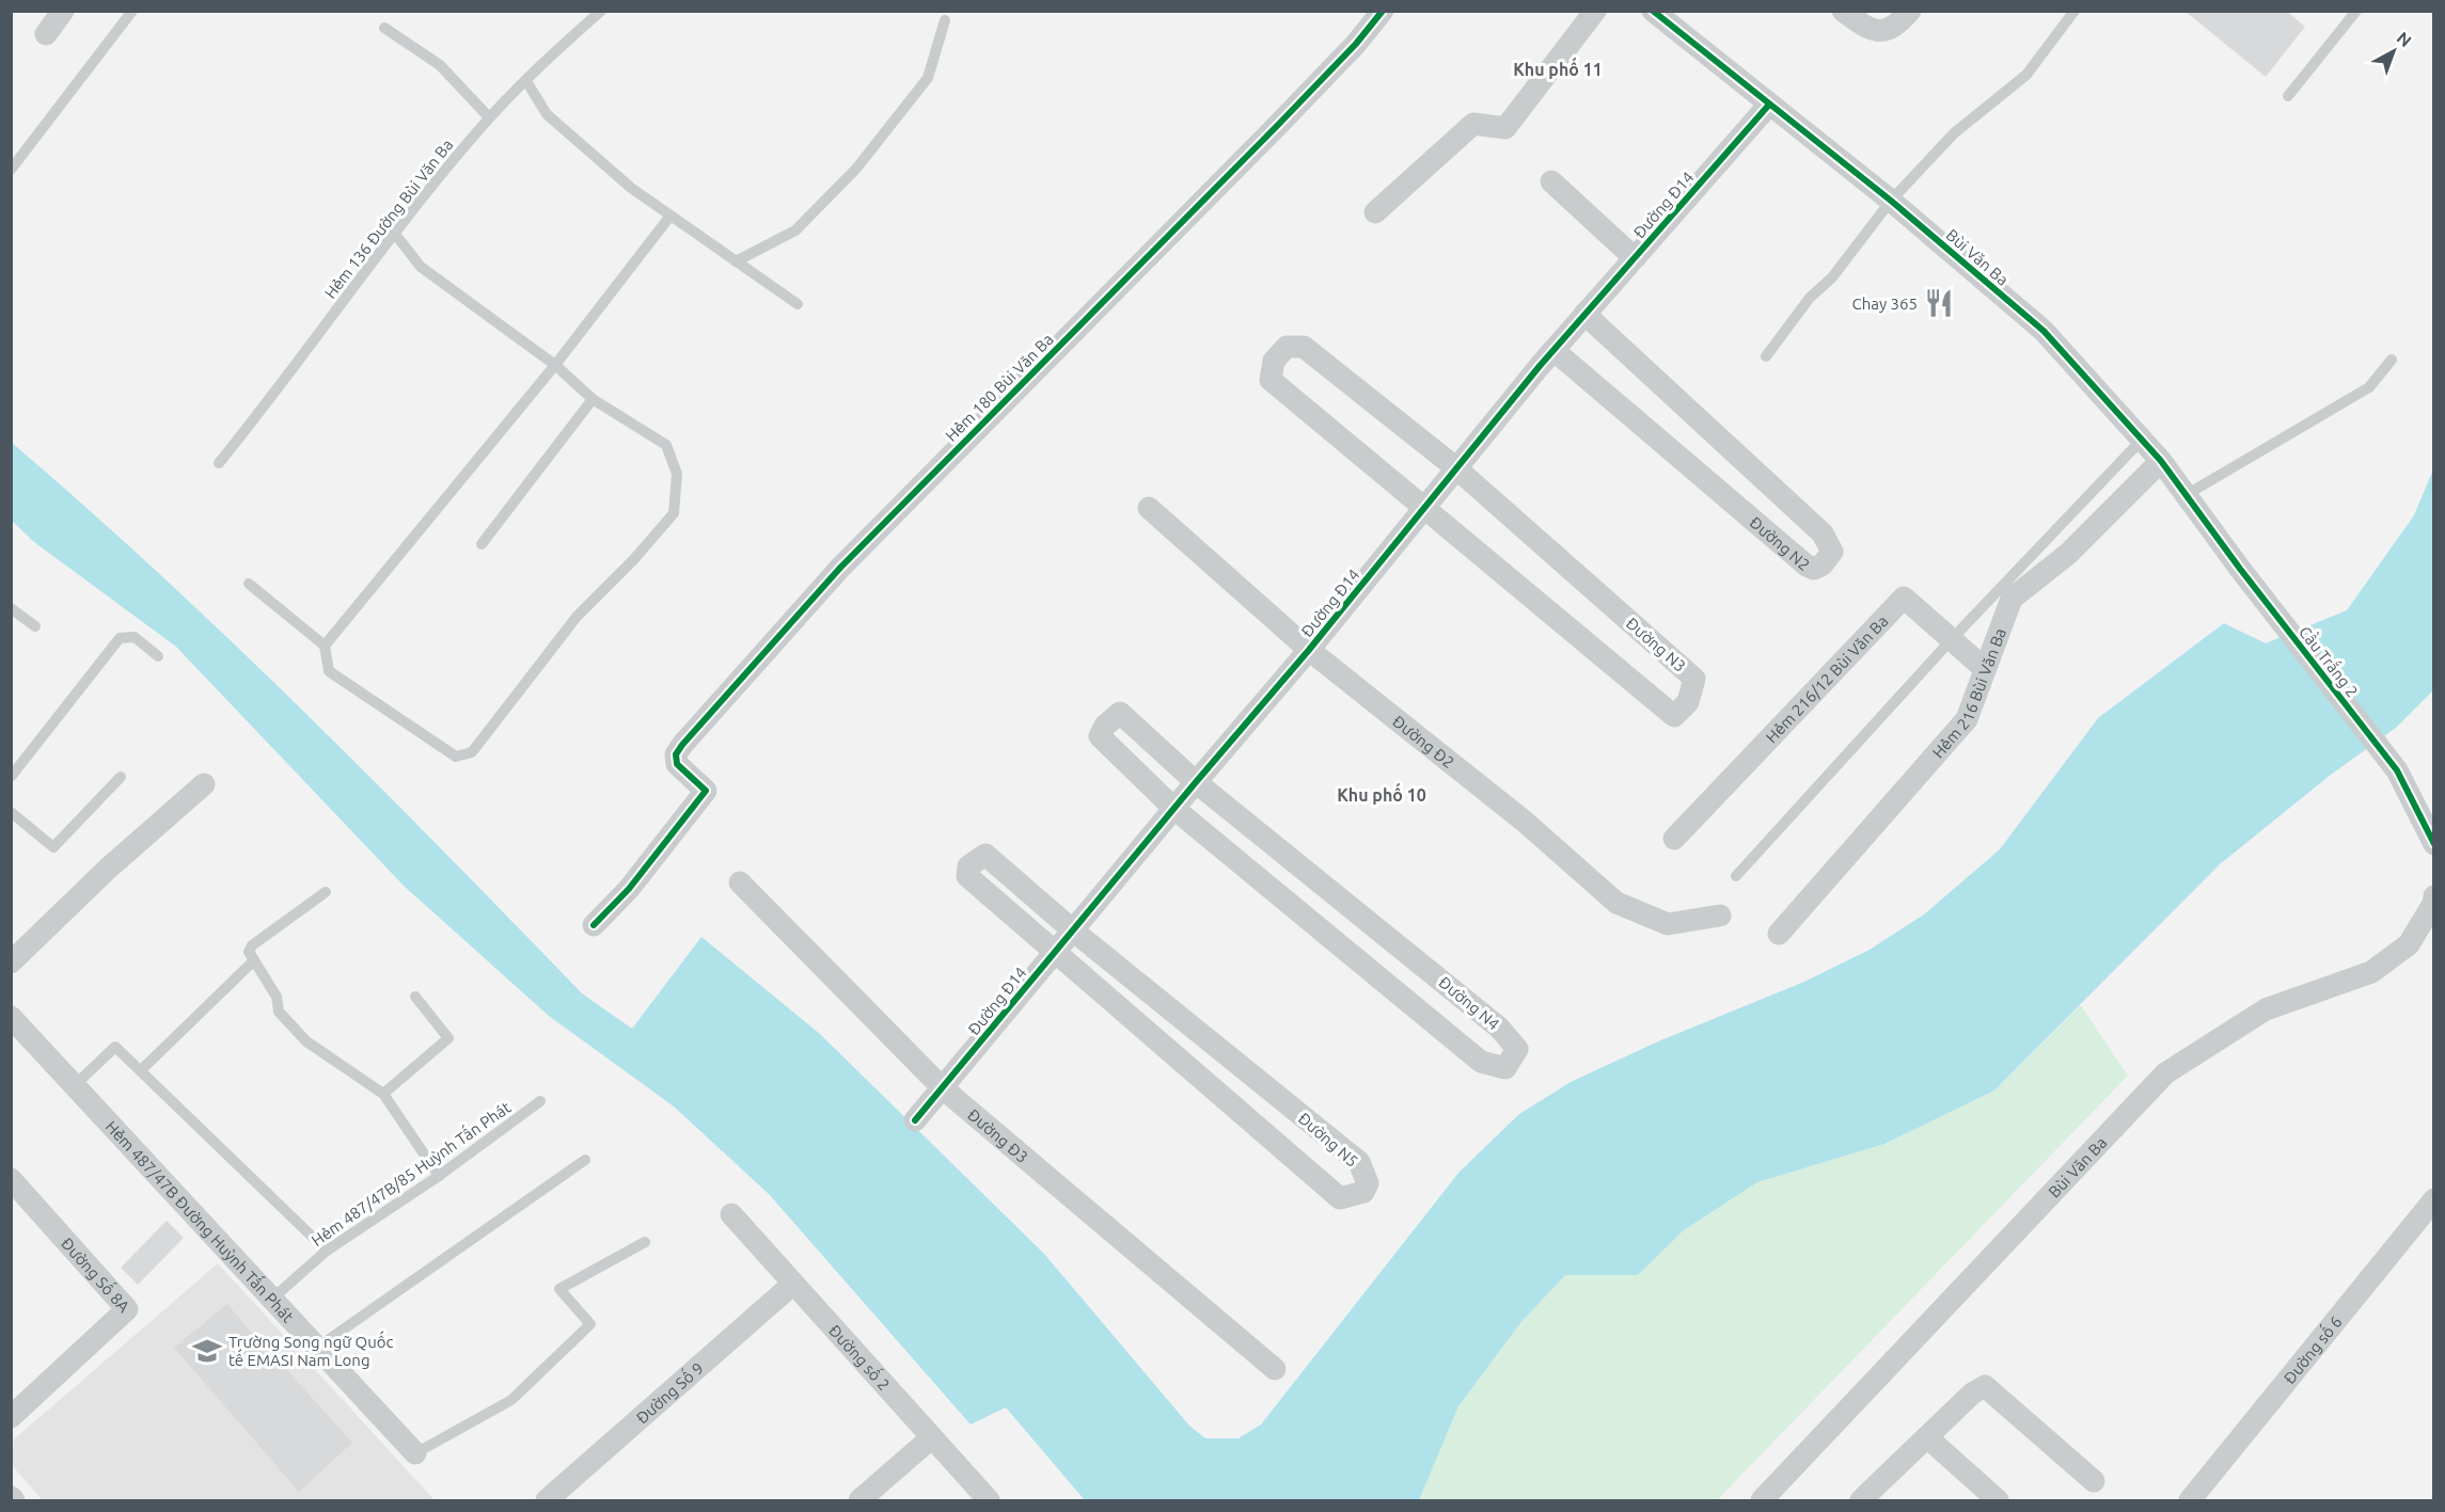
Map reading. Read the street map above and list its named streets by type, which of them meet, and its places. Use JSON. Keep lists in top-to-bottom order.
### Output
{
  "streets": {
    "street": [
      "Đường Đ14",
      "Bùi Văn Ba",
      "Hẻm 180 Bùi Văn Ba",
      "Đường N2",
      "Đường N3",
      "Cầu Trắng 2",
      "Hẻm 216/12 Bùi Văn Ba",
      "Hẻm 216 Bùi Văn Ba",
      "Đường Đ2",
      "Đường N4",
      "Đường Đ3",
      "Đường N5",
      "Hẻm 487/47B Đường Huỳnh Tấn Phát",
      "Đường Số 8A",
      "Đường số 6",
      "Đường số 2",
      "Đường Số 9"
    ],
    "lane": ["Hẻm 136 Đường Bùi Văn Ba", "Hẻm 487/47B/85 Huỳnh Tấn Phát"]
  },
  "crossings": [
    ["Đường Đ14", "Bùi Văn Ba"],
    ["Đường Đ14", "Đường N2"],
    ["Đường Đ14", "Đường N3"],
    ["Đường Đ14", "Đường Đ2"],
    ["Đường Đ14", "Đường N4"],
    ["Đường Đ14", "Đường Đ3"],
    ["Đường Đ14", "Đường N5"],
    ["Bùi Văn Ba", "Cầu Trắng 2"],
    ["Bùi Văn Ba", "Hẻm 216 Bùi Văn Ba"],
    ["Hẻm 216/12 Bùi Văn Ba", "Hẻm 216 Bùi Văn Ba"],
    ["Hẻm 487/47B/85 Huỳnh Tấn Phát", "Hẻm 487/47B Đường Huỳnh Tấn Phát"],
    ["Đường số 2", "Đường Số 9"]
  ],
  "districts": ["Khu phố 11", "Khu phố 10"],
  "places": {
    "restaurant": ["Chay 365"],
    "school or university": ["Trường Song ngữ Quốc tế EMASI Nam Long"]
  },
  "north": "top right"
}
